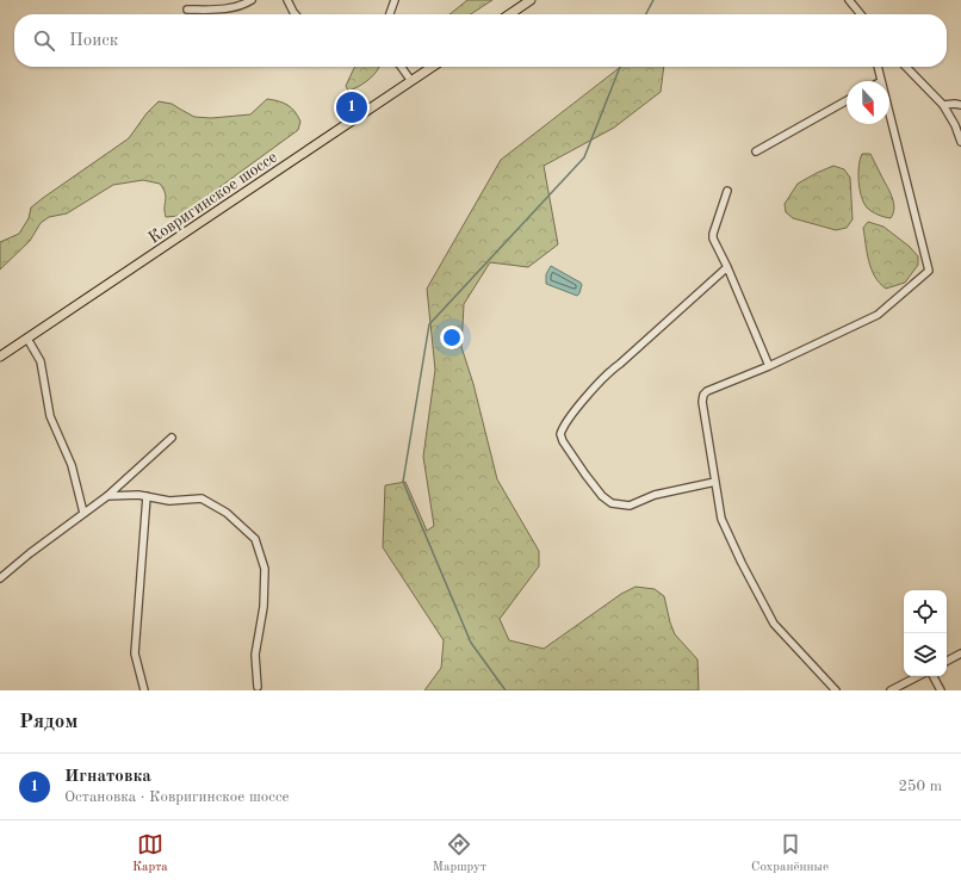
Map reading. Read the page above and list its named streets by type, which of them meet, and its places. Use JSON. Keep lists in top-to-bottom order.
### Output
{
  "streets": {
    "main road": ["Ковригинское шоссе"]
  },
  "north": "bottom",
  "page": {
    "search": "Поиск",
    "pins": "1",
    "heading": "Рядом",
    "list": [
      {
        "mark": "1",
        "name": "Игнатовка",
        "note": "Остановка · Ковригинское шоссе",
        "value": "250 m"
      }
    ],
    "nav": ["Карта", "Маршрут", "Сохранённые"]
  }
}
